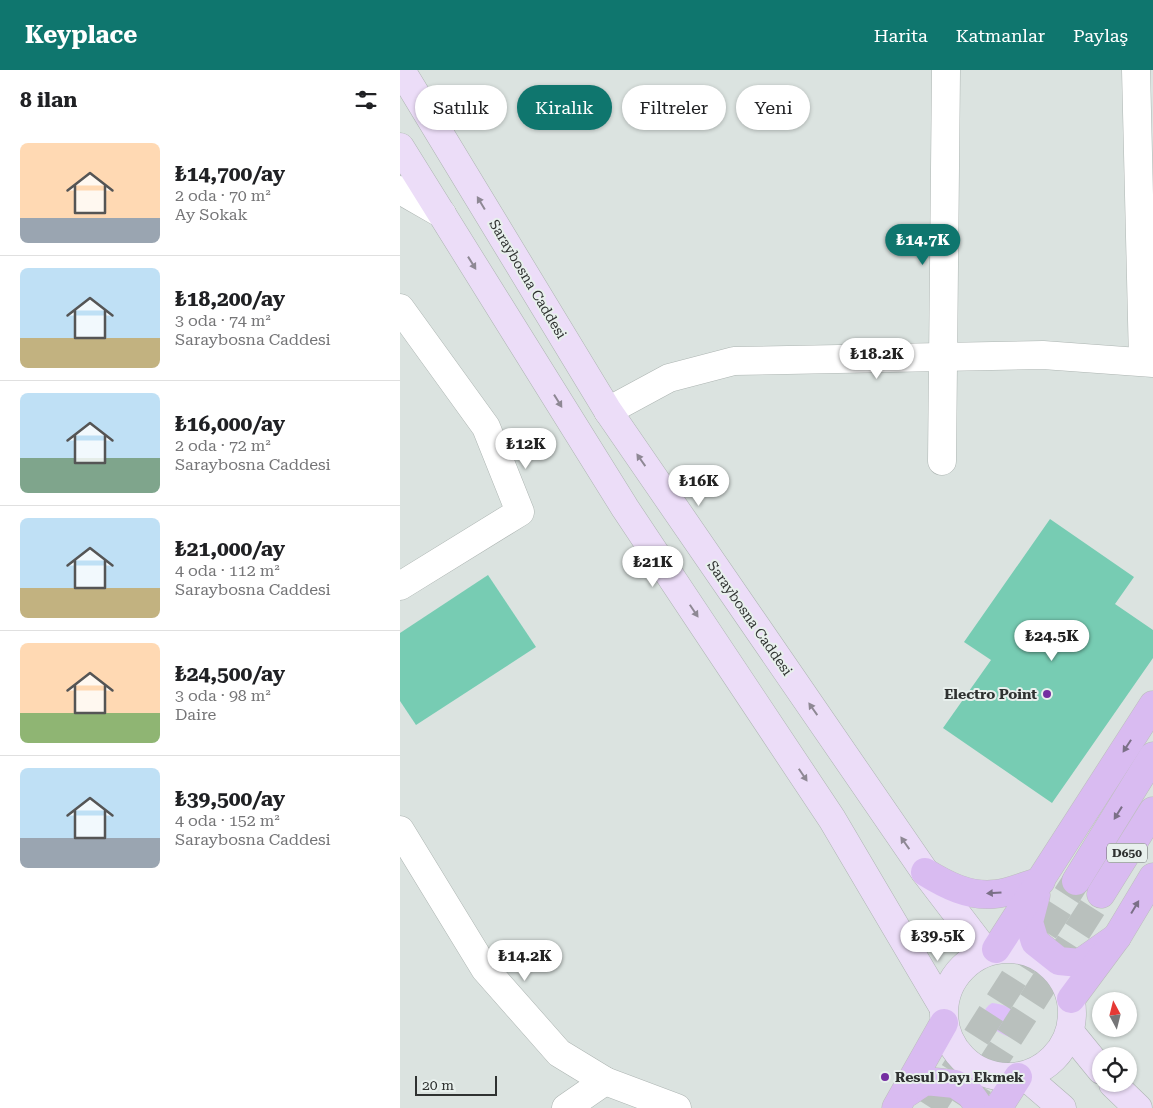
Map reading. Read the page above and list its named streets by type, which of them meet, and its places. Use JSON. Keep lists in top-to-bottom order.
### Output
{
  "streets": {
    "main road": ["Saraybosna Caddesi", "D650"]
  },
  "places": ["Electro Point", "Resul Dayı Ekmek"],
  "scale_bar": "20 m",
  "north": "top",
  "page": {
    "header": "Keyplace",
    "nav": ["Harita", "Katmanlar", "Paylaş"],
    "heading": "8 ilan",
    "chip": [
      "Satılık",
      "Kiralık",
      "Filtreler",
      "Yeni"
    ],
    "list": [
      {
        "name": "₺14,700/ay",
        "note": "2 oda · 70 m² · Ay Sokak"
      },
      {
        "name": "₺18,200/ay",
        "note": "3 oda · 74 m² · Saraybosna Caddesi"
      },
      {
        "name": "₺16,000/ay",
        "note": "2 oda · 72 m² · Saraybosna Caddesi"
      },
      {
        "name": "₺21,000/ay",
        "note": "4 oda · 112 m² · Saraybosna Caddesi"
      },
      {
        "name": "₺24,500/ay",
        "note": "3 oda · 98 m² · Daire"
      },
      {
        "name": "₺39,500/ay",
        "note": "4 oda · 152 m² · Saraybosna Caddesi"
      }
    ],
    "price": [
      "₺14.7K",
      "₺18.2K",
      "₺12K",
      "₺16K",
      "₺21K",
      "₺24.5K",
      "₺39.5K",
      "₺14.2K"
    ],
    "scale": "20 m"
  }
}
